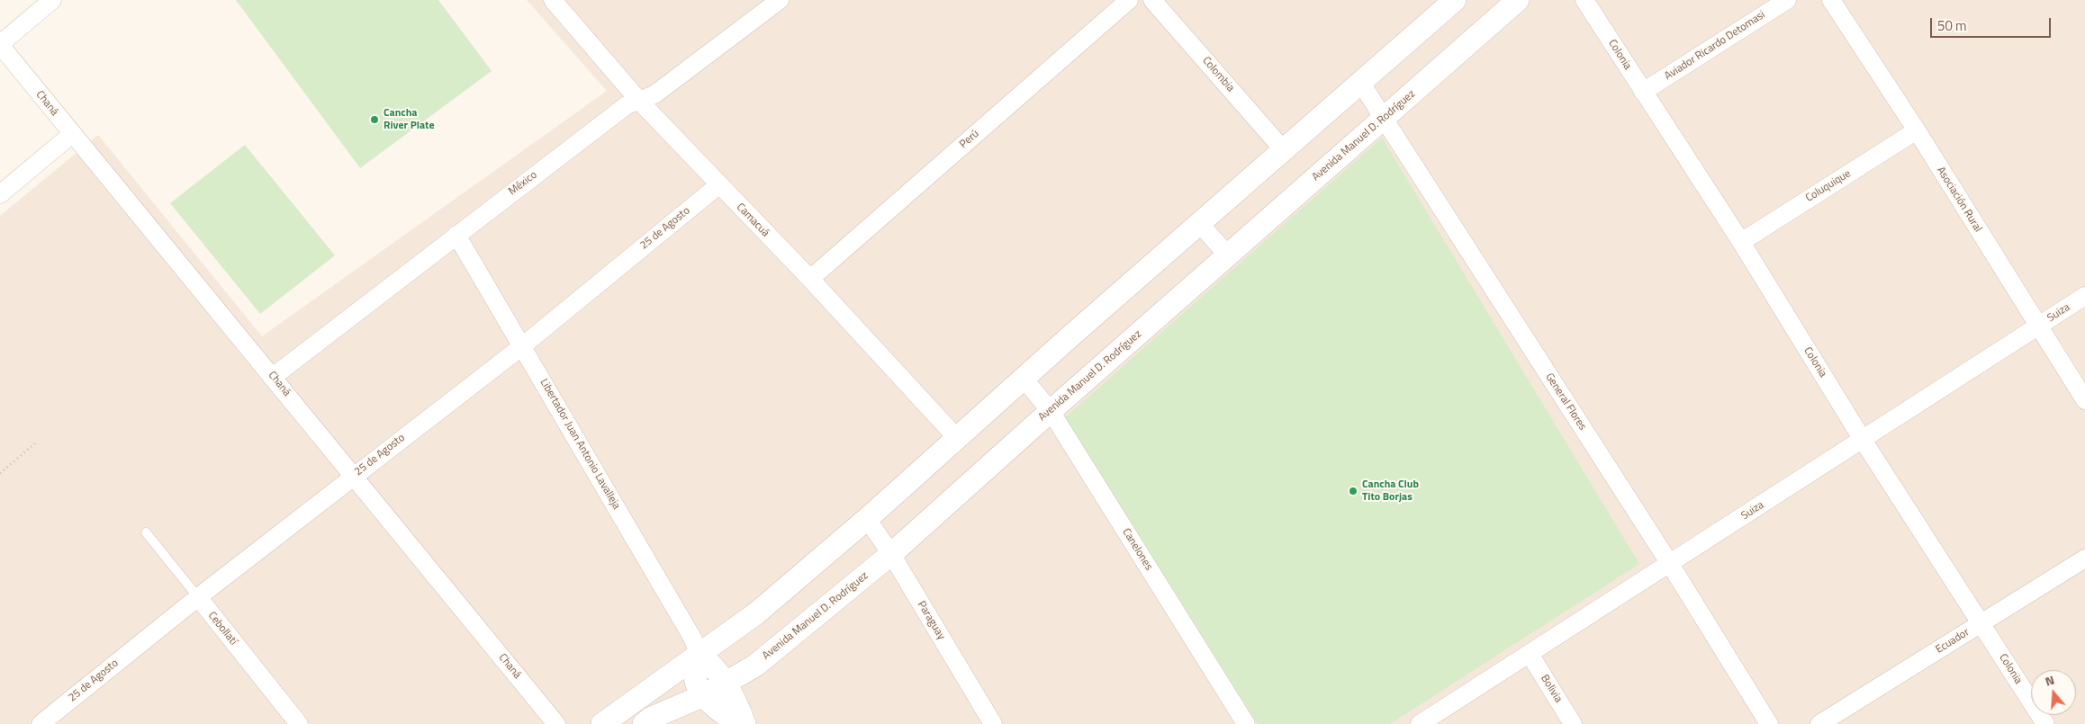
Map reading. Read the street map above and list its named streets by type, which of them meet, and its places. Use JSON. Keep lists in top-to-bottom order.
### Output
{
  "streets": {
    "street": [
      "Aviador Ricardo Detomasi",
      "Colonia",
      "Colombia",
      "Chaná",
      "Avenida Manuel D. Rodríguez",
      "Perú",
      "México",
      "Coluquique",
      "Asociación Rural",
      "Camacuá",
      "25 de Agosto",
      "Suiza",
      "General Flores",
      "Libertador Juan Antonio Lavalleja",
      "Canelones",
      "Paraguay",
      "Cebollatí",
      "Ecuador",
      "Bolivia"
    ]
  },
  "crossings": [
    ["Aviador Ricardo Detomasi", "Colonia"],
    ["Colonia", "Coluquique"],
    ["Colonia", "Suiza"],
    ["Colonia", "Ecuador"],
    ["Chaná", "México"],
    ["Chaná", "25 de Agosto"],
    ["Avenida Manuel D. Rodríguez", "General Flores"],
    ["Avenida Manuel D. Rodríguez", "Libertador Juan Antonio Lavalleja"],
    ["Avenida Manuel D. Rodríguez", "Canelones"],
    ["Avenida Manuel D. Rodríguez", "Paraguay"],
    ["Perú", "Camacuá"],
    ["México", "Camacuá"],
    ["México", "Libertador Juan Antonio Lavalleja"],
    ["Coluquique", "Asociación Rural"],
    ["Asociación Rural", "Suiza"],
    ["Camacuá", "25 de Agosto"],
    ["25 de Agosto", "Libertador Juan Antonio Lavalleja"],
    ["25 de Agosto", "Cebollatí"],
    ["Suiza", "General Flores"],
    ["Suiza", "Bolivia"]
  ],
  "places": ["Cancha River Plate", "Cancha Club Tito Borjas"],
  "scale_bar": "50 m",
  "north": "top"
}
